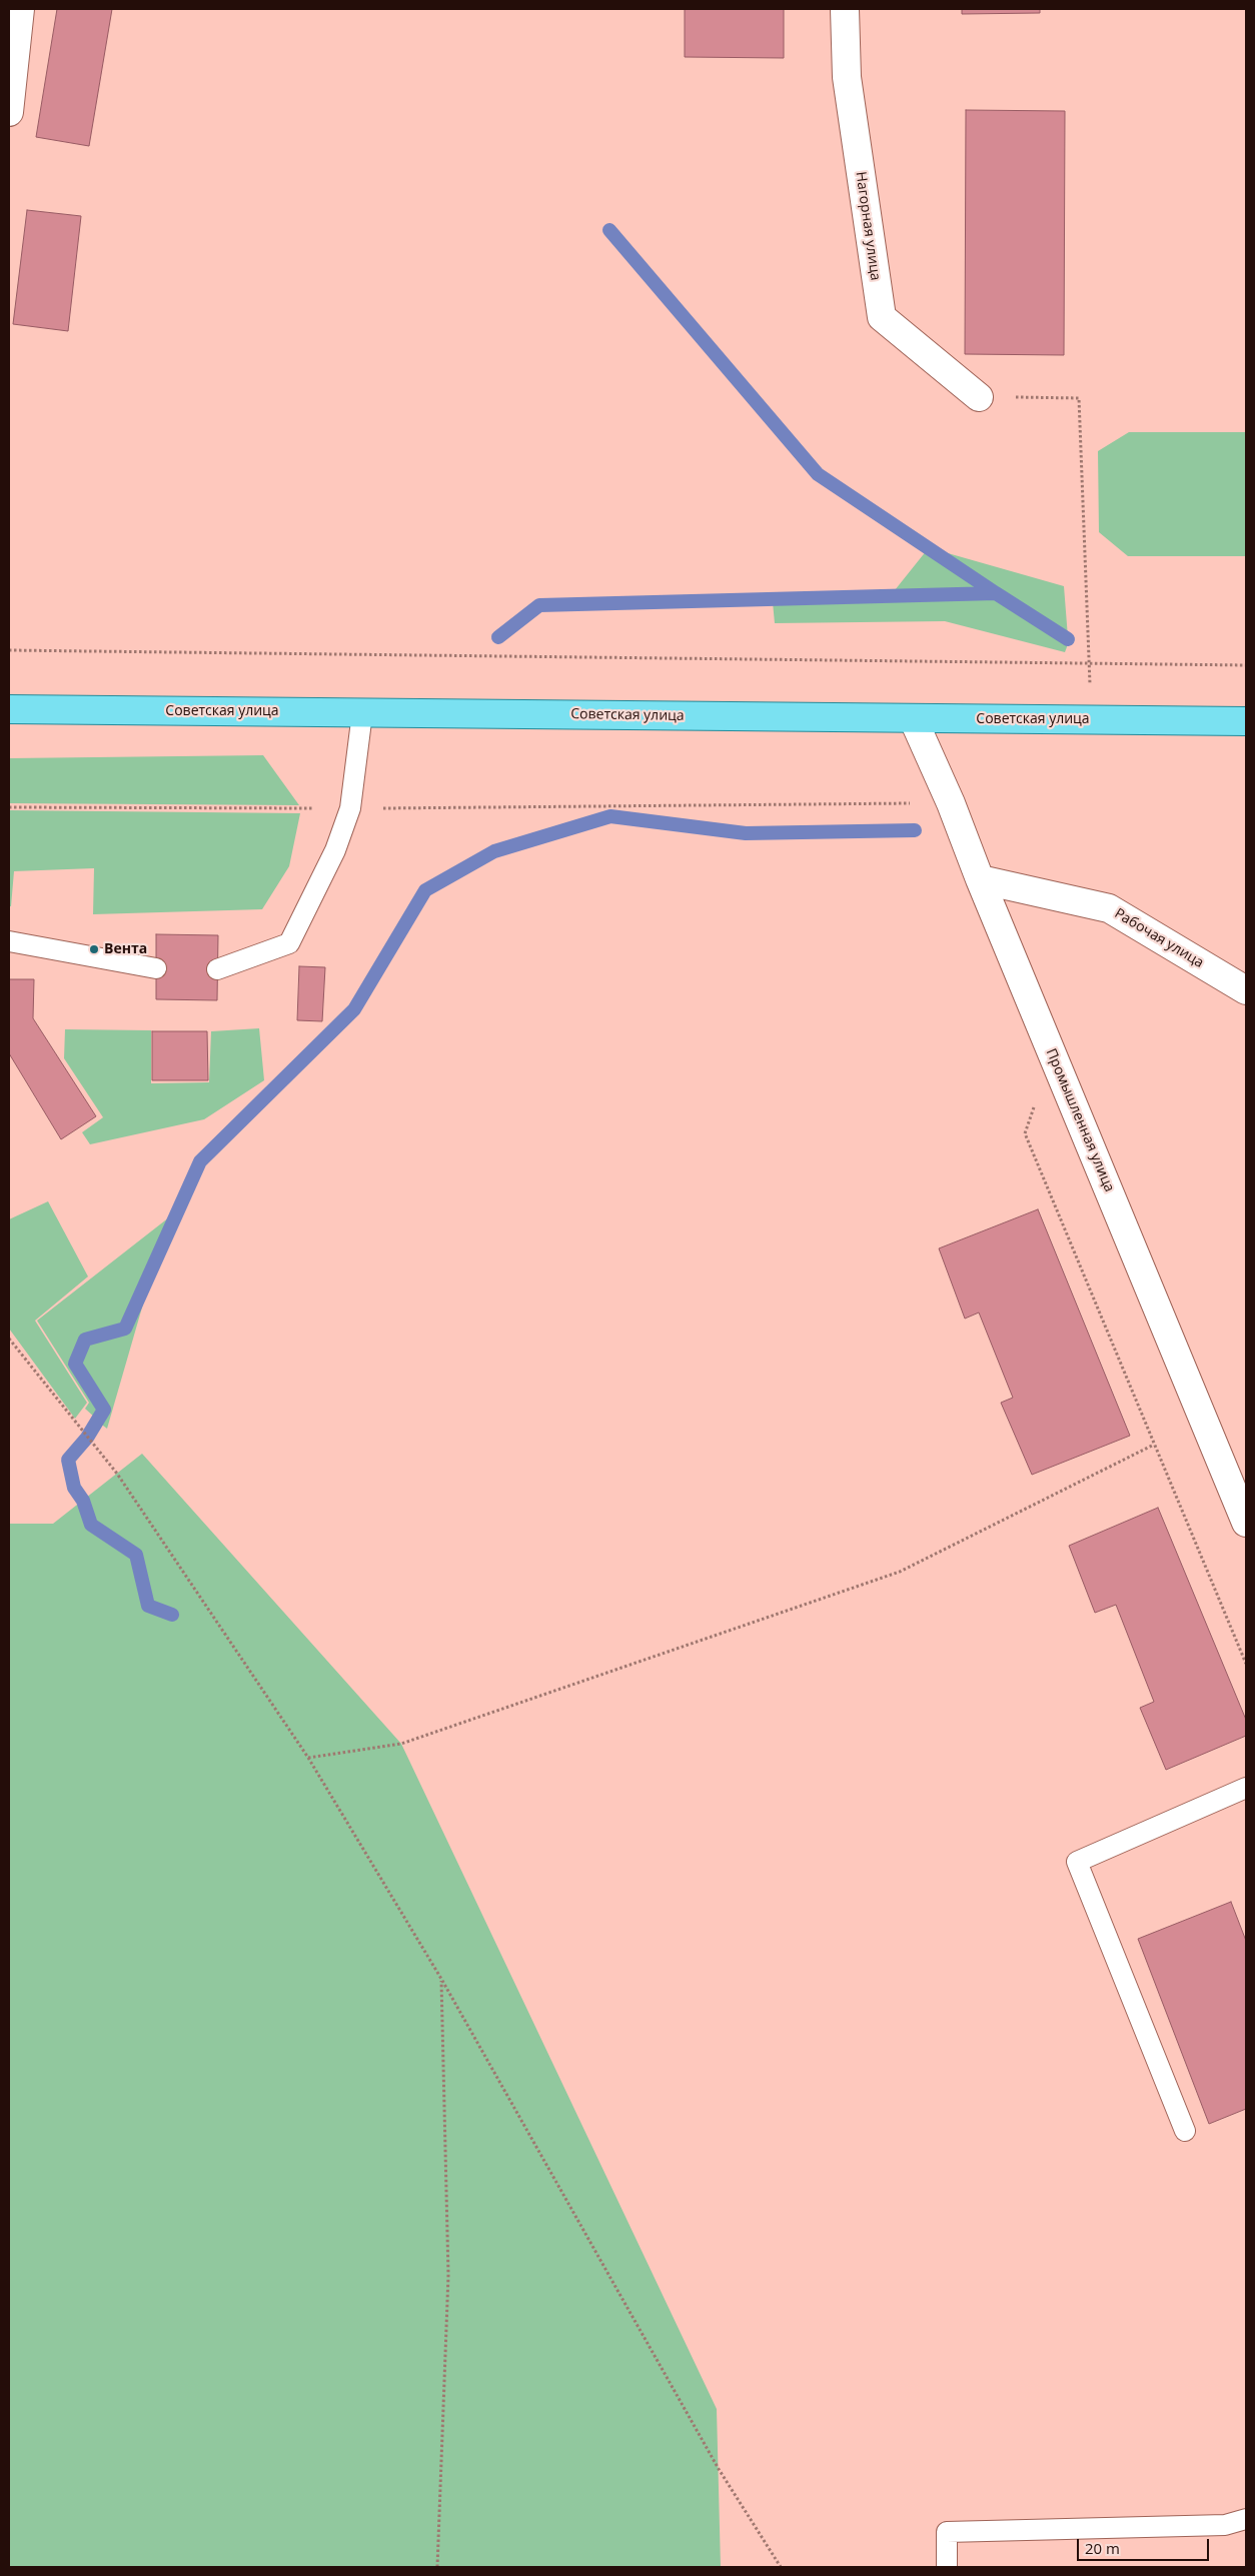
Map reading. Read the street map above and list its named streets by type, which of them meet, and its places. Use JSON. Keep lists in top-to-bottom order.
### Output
{
  "streets": {
    "main road": ["Советская улица"],
    "street": ["Нагорная улица", "Рабочая улица", "Промышленная улица"]
  },
  "crossings": [
    ["Советская улица", "Промышленная улица"],
    ["Рабочая улица", "Промышленная улица"]
  ],
  "places": ["Вента"],
  "scale_bar": "20 m"
}
